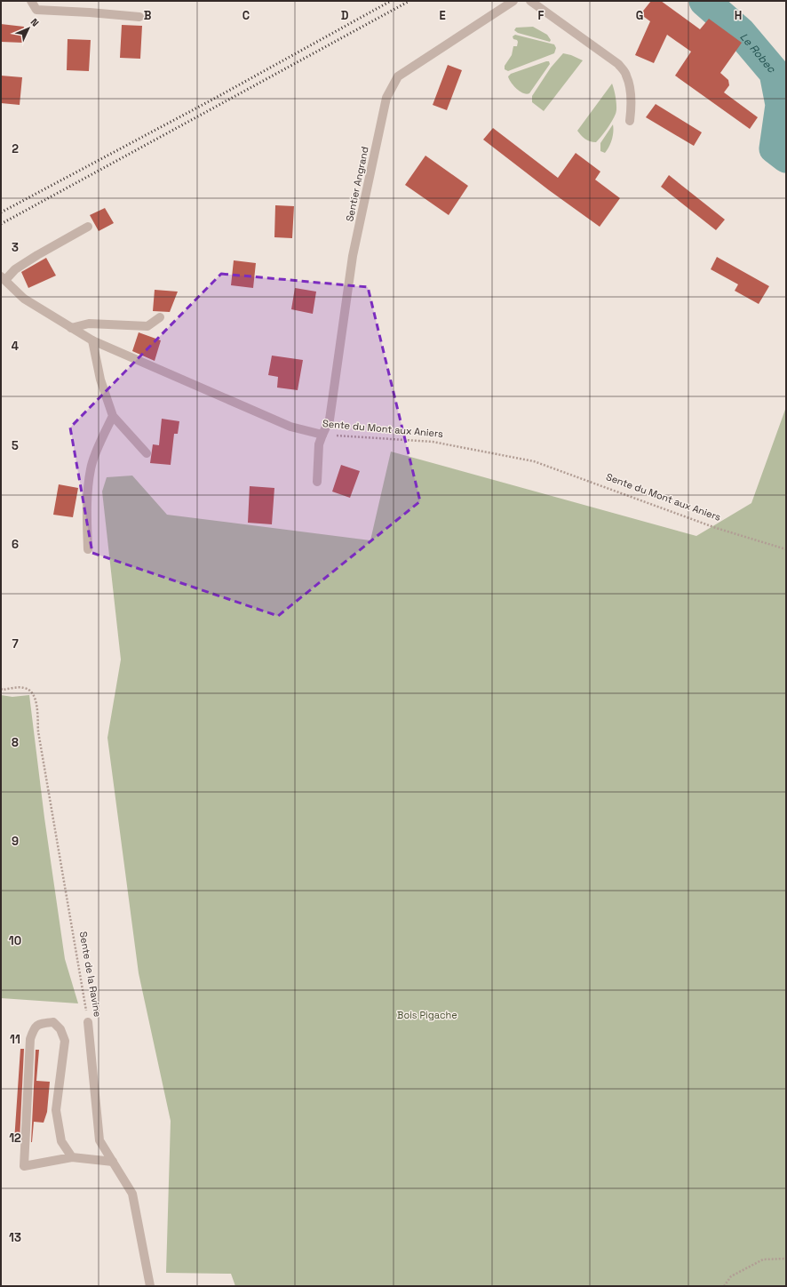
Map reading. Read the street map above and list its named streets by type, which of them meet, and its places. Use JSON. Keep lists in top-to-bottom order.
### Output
{
  "streets": {
    "street": ["Sentier Angrand", "Sente du Mont aux Aniers", "Sente de la Ravine"]
  },
  "crossings": [
    ["Sentier Angrand", "Sente du Mont aux Aniers"]
  ],
  "water": ["Le Robec"],
  "parks": ["Bois Pigache"],
  "north": "top right",
  "grid": {
    "columns": [
      "B",
      "C",
      "D",
      "E",
      "F",
      "G",
      "H"
    ],
    "rows": [
      "2",
      "3",
      "4",
      "5",
      "6",
      "7",
      "8",
      "9",
      "10",
      "11",
      "12",
      "13"
    ]
  }
}
